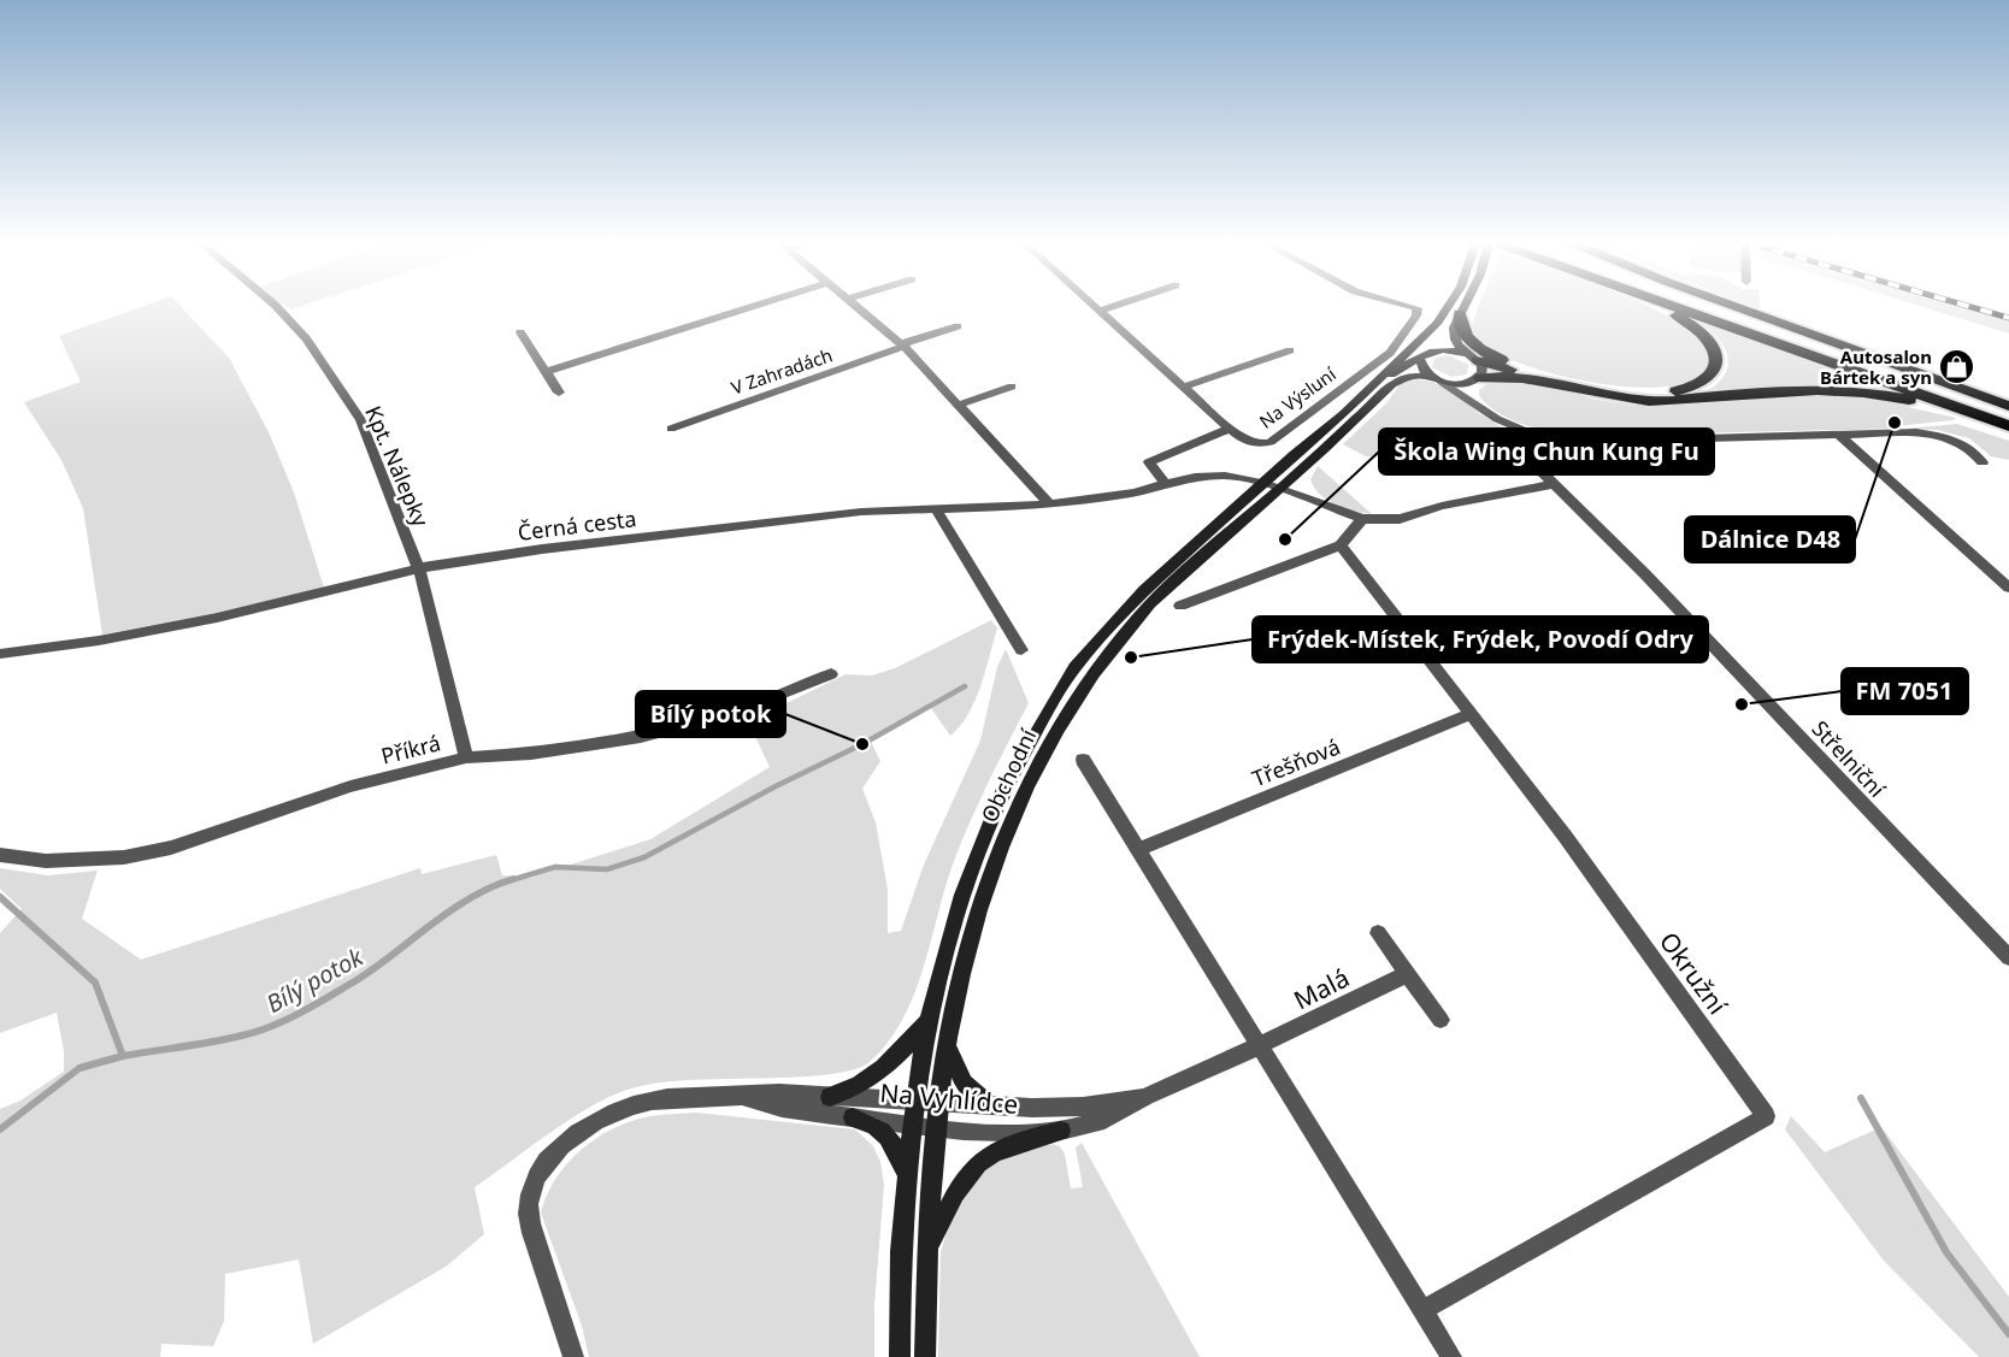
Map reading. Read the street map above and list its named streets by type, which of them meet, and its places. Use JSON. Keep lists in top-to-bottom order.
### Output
{
  "streets": {
    "main road": ["Obchodní"],
    "street": [
      "V Zahradách",
      "Na Výsluní",
      "Kpt. Nálepky",
      "Černá cesta",
      "Příkrá",
      "Střelniční",
      "Třešňová",
      "Okružní",
      "Malá",
      "Na Vyhlídce"
    ]
  },
  "crossings": [
    ["Kpt. Nálepky", "Černá cesta"],
    ["Kpt. Nálepky", "Příkrá"],
    ["Černá cesta", "Střelniční"],
    ["Černá cesta", "Obchodní"],
    ["Třešňová", "Okružní"],
    ["Obchodní", "Na Vyhlídce"],
    ["Malá", "Na Vyhlídce"]
  ],
  "water": ["Bílý potok"],
  "places": {
    "shop": ["Autosalon Bártek a syn"],
    "other": [
      "Dálnice D48",
      "Škola Wing Chun Kung Fu",
      "Frýdek-Místek, Frýdek, Povodí Odry",
      "FM 7051",
      "Bílý potok"
    ]
  }
}
